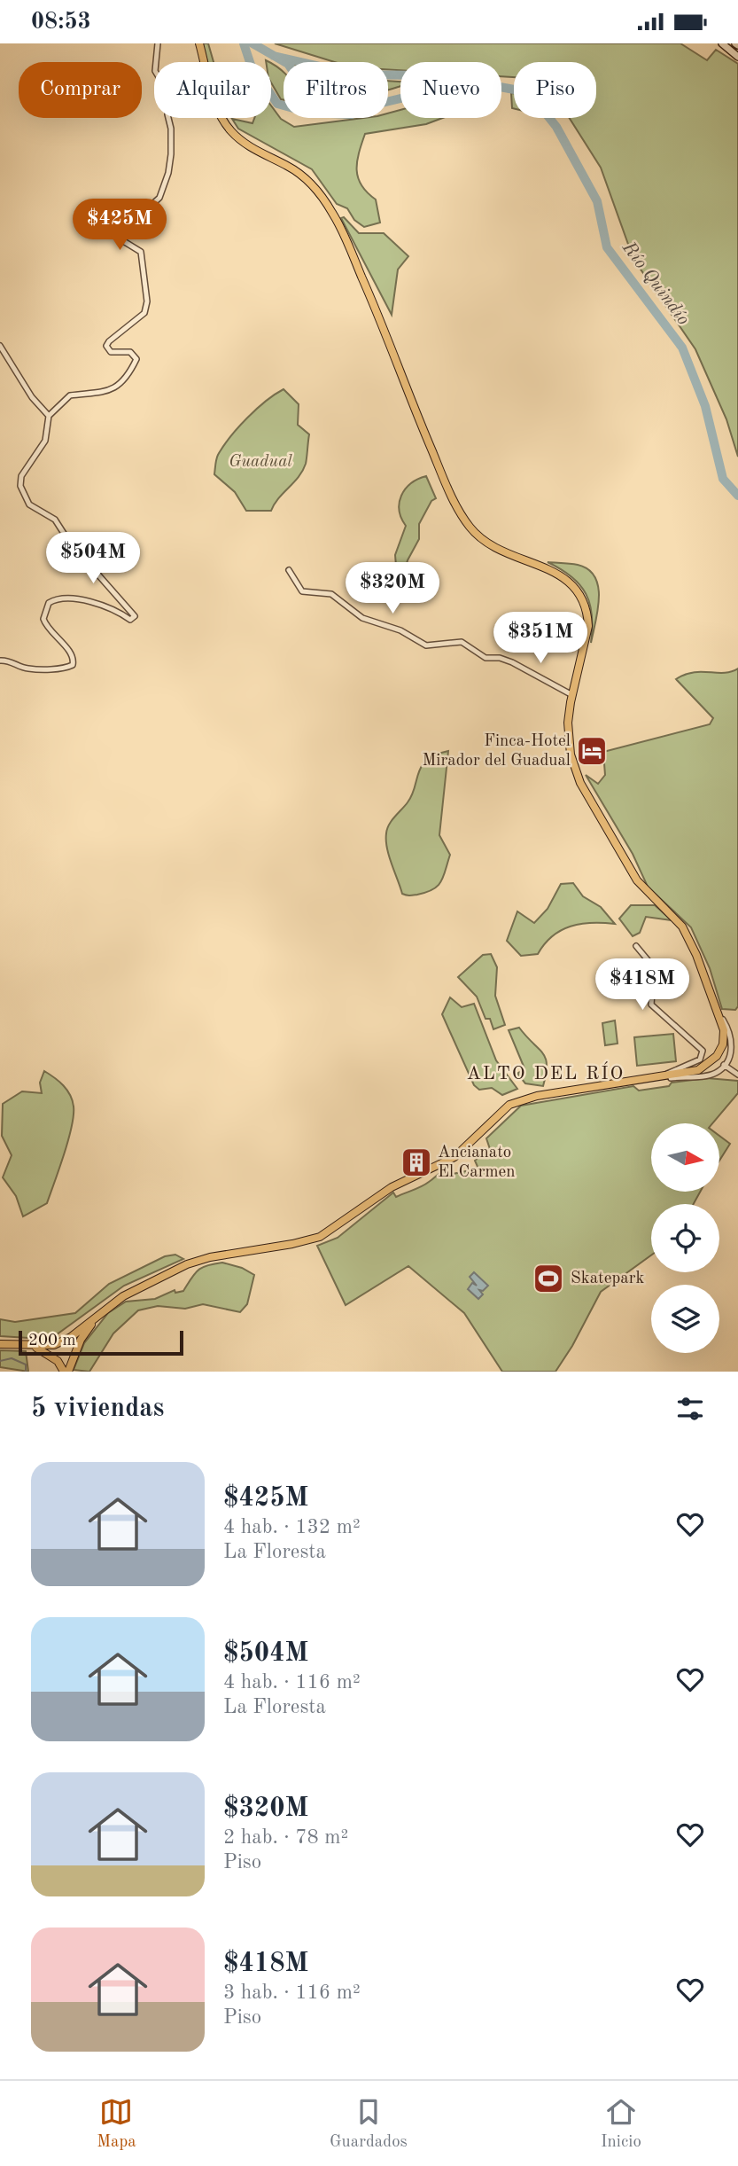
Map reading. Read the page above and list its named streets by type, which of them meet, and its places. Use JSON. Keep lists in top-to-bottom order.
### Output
{
  "districts": ["ALTO DEL RÍO"],
  "water": ["Río Quindío"],
  "parks": ["Guadual"],
  "places": {
    "hotel": ["Finca-Hotel Mirador del Guadual"],
    "building": ["Ancianato El Carmen"],
    "sports": ["Skatepark"]
  },
  "scale_bar": "200 m",
  "north": "right",
  "page": {
    "status": "08:53",
    "chip": [
      "Comprar",
      "Alquilar",
      "Filtros",
      "Nuevo",
      "Piso"
    ],
    "price": [
      "$425M",
      "$504M",
      "$320M",
      "$351M",
      "$418M"
    ],
    "scale": "200 m",
    "heading": "5 viviendas",
    "list": [
      {
        "name": "$425M",
        "note": "4 hab. · 132 m² · La Floresta"
      },
      {
        "name": "$504M",
        "note": "4 hab. · 116 m² · La Floresta"
      },
      {
        "name": "$320M",
        "note": "2 hab. · 78 m² · Piso"
      },
      {
        "name": "$418M",
        "note": "3 hab. · 116 m² · Piso"
      }
    ],
    "tabs": ["Mapa", "Guardados", "Inicio"]
  }
}
